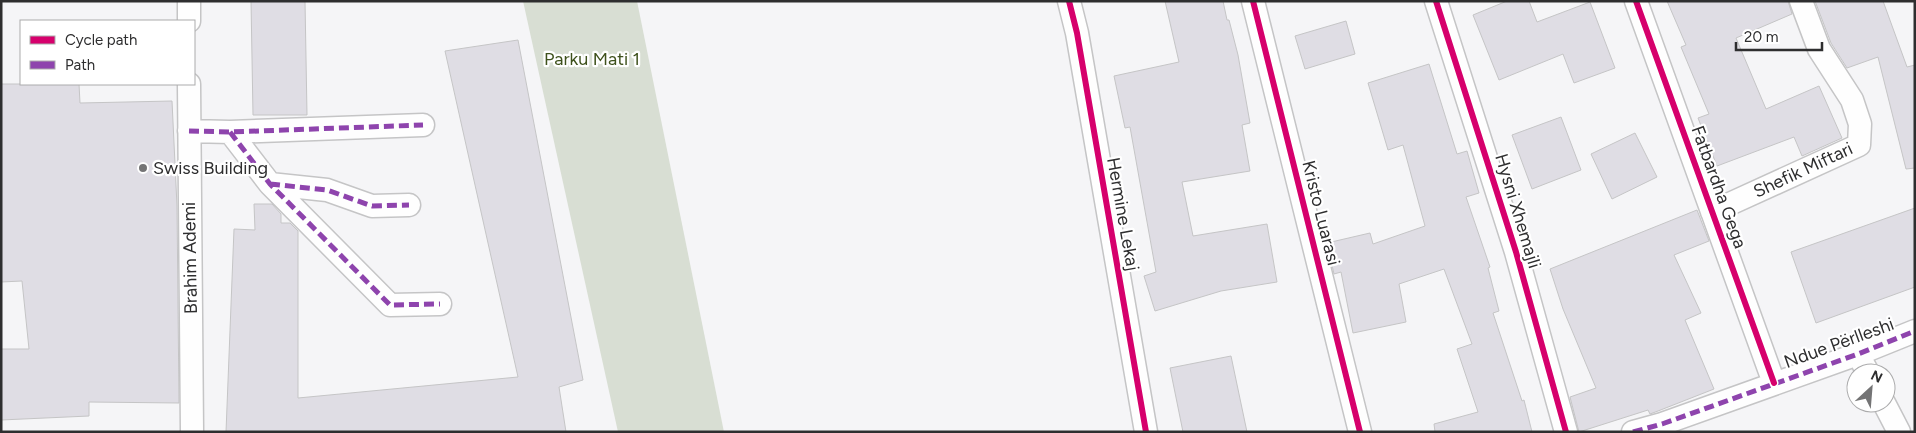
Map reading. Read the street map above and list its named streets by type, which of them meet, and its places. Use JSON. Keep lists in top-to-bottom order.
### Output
{
  "streets": {
    "street": [
      "Shefik Miftari",
      "Fatbardha Gega",
      "Hysni Xhemajli",
      "Kristo Luarasi",
      "Hermine Lekaj",
      "Brahim Ademi",
      "Ndue Përlleshi"
    ]
  },
  "crossings": [
    ["Shefik Miftari", "Fatbardha Gega"],
    ["Fatbardha Gega", "Ndue Përlleshi"]
  ],
  "parks": ["Parku Mati 1"],
  "places": ["Swiss Building"],
  "legend": ["Cycle path", "Path"],
  "scale_bar": "20 m",
  "north": "top right"
}
